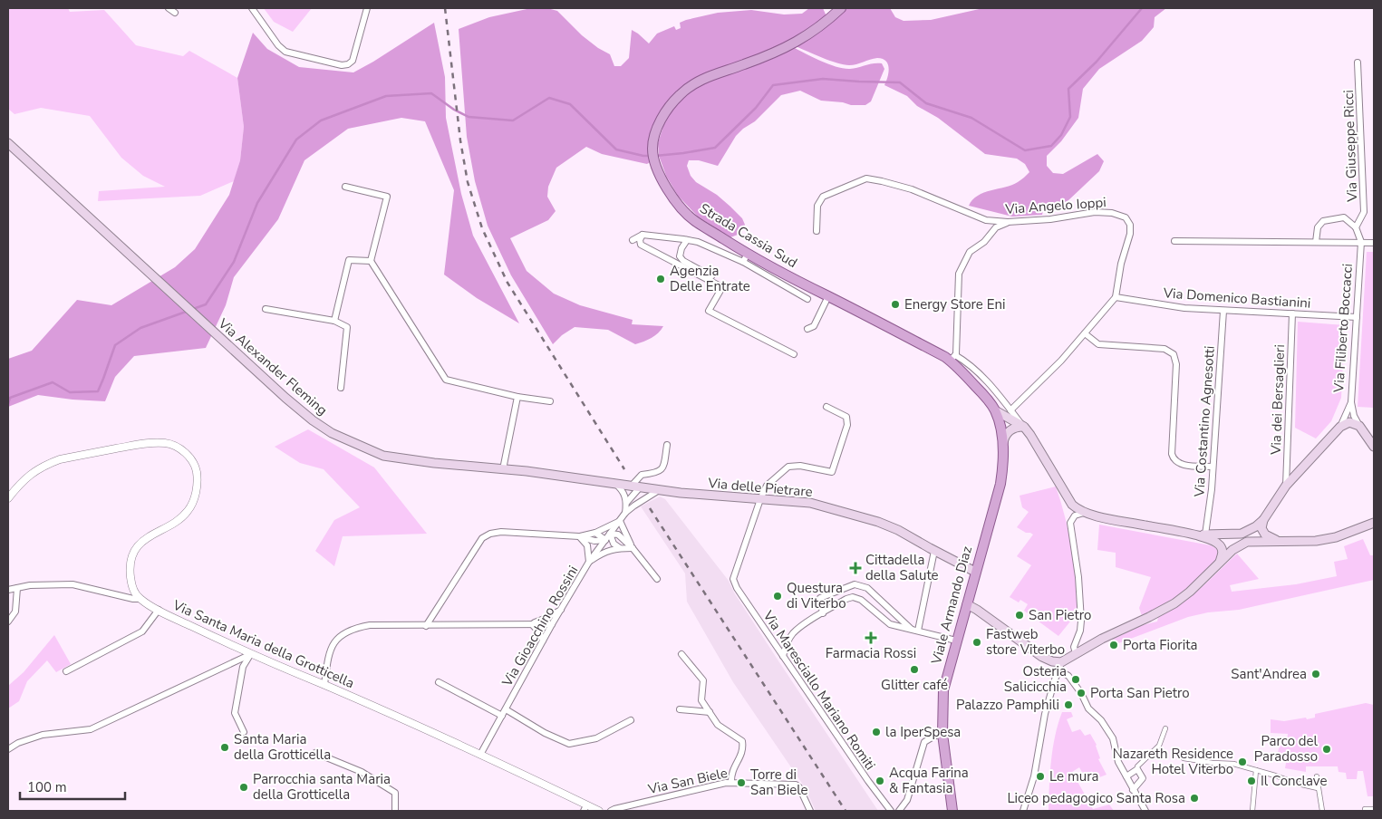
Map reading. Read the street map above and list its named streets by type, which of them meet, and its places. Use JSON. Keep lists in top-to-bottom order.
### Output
{
  "streets": {
    "main road": [
      "Strada Cassia Sud",
      "Via Filiberto Boccacci",
      "Via Alexander Fleming",
      "Via delle Pietrare",
      "Viale Armando Diaz"
    ],
    "street": [
      "Via Giuseppe Ricci",
      "Via Angelo Ioppi",
      "Via Domenico Bastianini",
      "Via dei Bersaglieri",
      "Via Costantino Agnesotti",
      "Via Gioacchino Rossini",
      "Via Santa Maria della Grotticella",
      "Via Maresciallo Mariano Romiti",
      "Via San Biele"
    ]
  },
  "crossings": [
    ["Via Angelo Ioppi", "Via Domenico Bastianini"],
    ["Strada Cassia Sud", "Viale Armando Diaz"],
    ["Via Domenico Bastianini", "Via Filiberto Boccacci"],
    ["Via Domenico Bastianini", "Via dei Bersaglieri"],
    ["Via Domenico Bastianini", "Via Costantino Agnesotti"],
    ["Via Filiberto Boccacci", "Via dei Bersaglieri"],
    ["Via Alexander Fleming", "Via delle Pietrare"],
    ["Via delle Pietrare", "Viale Armando Diaz"],
    ["Via delle Pietrare", "Via Maresciallo Mariano Romiti"],
    ["Via Gioacchino Rossini", "Via Santa Maria della Grotticella"]
  ],
  "places": {
    "other": [
      "Agenzia Delle Entrate",
      "Energy Store Eni",
      "Questura di Viterbo",
      "San Pietro",
      "Fastweb store Viterbo",
      "Porta Fiorita",
      "Glitter café",
      "Sant'Andrea",
      "Osteria Salicicchia",
      "Porta San Pietro",
      "Palazzo Pamphili",
      "la IperSpesa",
      "Santa Maria della Grotticella",
      "Parco del Paradosso",
      "Nazareth Residence Hotel Viterbo",
      "Le mura",
      "Acqua Farina & Fantasia",
      "Il Conclave",
      "Torre di San Biele",
      "Parrocchia santa Maria della Grotticella",
      "Liceo pedagogico Santa Rosa"
    ],
    "health": ["Cittadella della Salute", "Farmacia Rossi"]
  },
  "scale_bar": "100 m"
}
